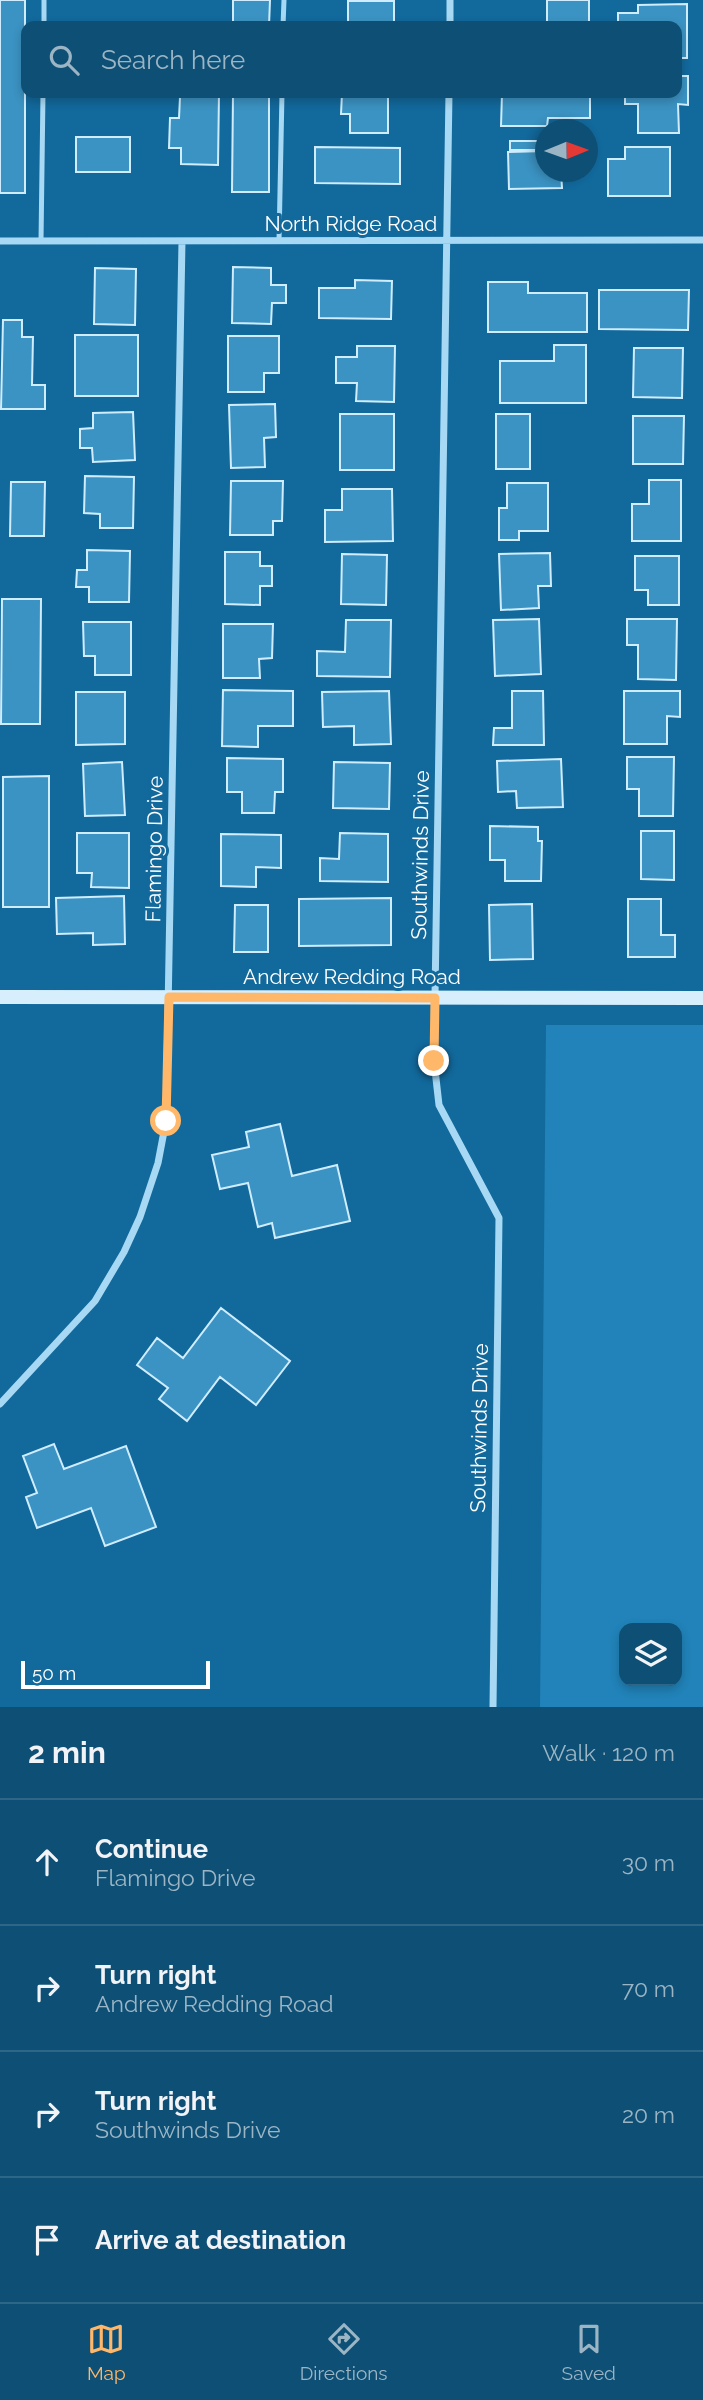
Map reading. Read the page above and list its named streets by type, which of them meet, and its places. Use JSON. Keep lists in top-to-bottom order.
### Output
{
  "streets": {
    "street": [
      "North Ridge Road",
      "Flamingo Drive",
      "Southwinds Drive",
      "Andrew Redding Road"
    ]
  },
  "crossings": [
    ["North Ridge Road", "Flamingo Drive"],
    ["North Ridge Road", "Southwinds Drive"],
    ["Flamingo Drive", "Andrew Redding Road"],
    ["Southwinds Drive", "Andrew Redding Road"]
  ],
  "scale_bar": "50 m",
  "north": "right",
  "page": {
    "search": "Search here",
    "scale": "50 m",
    "heading": ["2 min", "Walk · 120 m"],
    "list": [
      ["Continue", "Flamingo Drive", "30 m"],
      ["Turn right", "Andrew Redding Road", "70 m"],
      ["Turn right", "Southwinds Drive", "20 m"],
      "Arrive at destination"
    ],
    "nav": ["Map", "Directions", "Saved"]
  }
}
